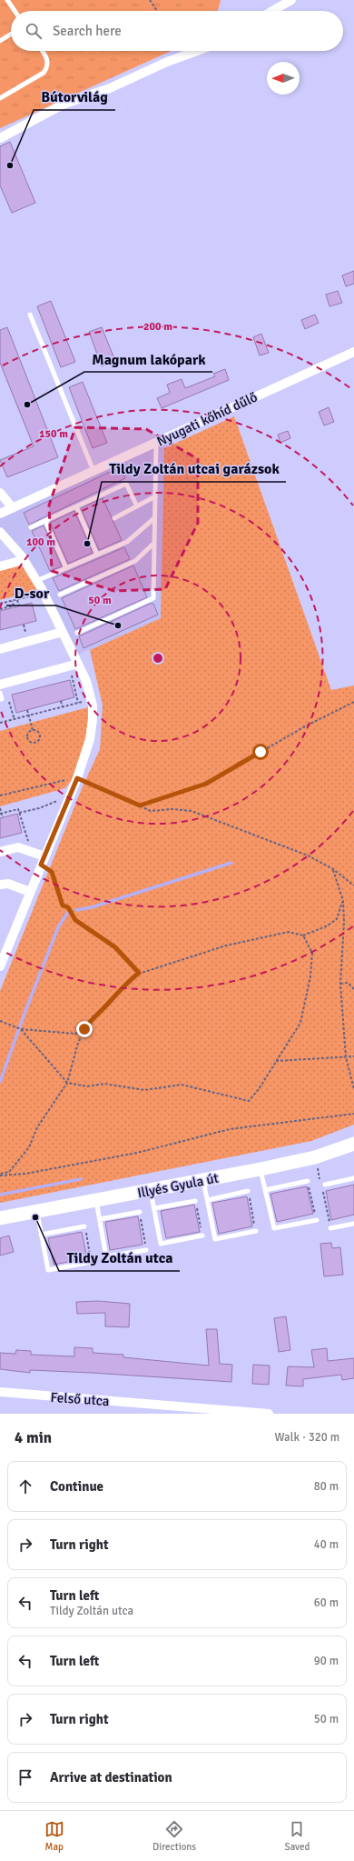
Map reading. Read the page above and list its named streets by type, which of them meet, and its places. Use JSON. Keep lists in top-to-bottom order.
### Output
{
  "streets": {
    "street": ["Nyugati kőhíd dűlő", "Illyés Gyula út", "Felső utca"]
  },
  "places": [
    "Bútorvilág",
    "Magnum lakópark",
    "Tildy Zoltán utcai garázsok",
    "D-sor",
    "Tildy Zoltán utca"
  ],
  "north": "left",
  "page": {
    "search": "Search here",
    "heading": ["4 min", "Walk · 320 m"],
    "list": [
      ["Continue", "80 m"],
      ["Turn right", "40 m"],
      ["Turn left", "Tildy Zoltán utca", "60 m"],
      ["Turn left", "90 m"],
      ["Turn right", "50 m"],
      "Arrive at destination"
    ],
    "nav": ["Map", "Directions", "Saved"]
  },
  "rings": [
    "200 m",
    "150 m",
    "100 m",
    "50 m"
  ]
}
